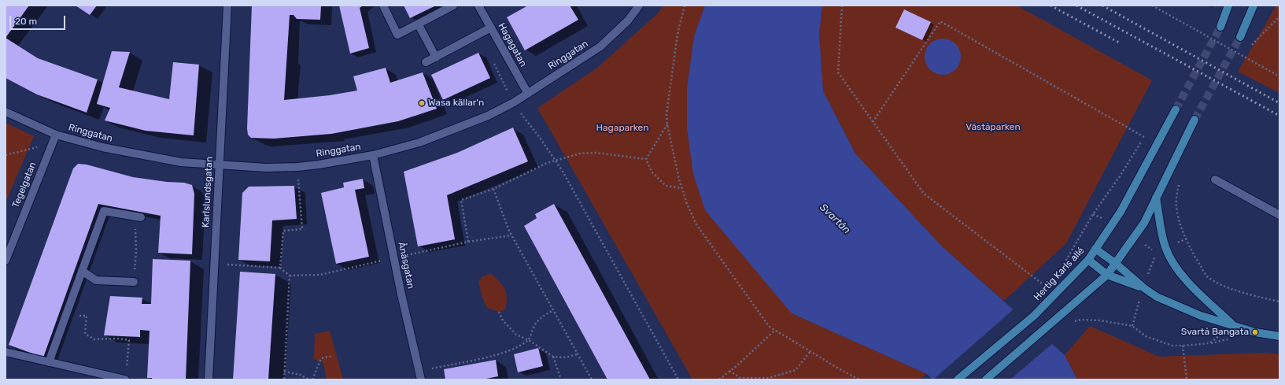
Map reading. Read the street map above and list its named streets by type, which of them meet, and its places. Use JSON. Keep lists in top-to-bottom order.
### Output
{
  "streets": {
    "main road": ["Hertig Karls allé"],
    "street": [
      "Hagagatan",
      "Ringgatan",
      "Tegelgatan",
      "Karlslundsgatan",
      "Ånäsgatan"
    ]
  },
  "crossings": [
    ["Hagagatan", "Ringgatan"],
    ["Ringgatan", "Tegelgatan"],
    ["Ringgatan", "Karlslundsgatan"],
    ["Ringgatan", "Ånäsgatan"]
  ],
  "water": ["Svartån"],
  "parks": ["Väståparken", "Hagaparken"],
  "places": ["Wasa källar'n", "Svartå Bangata"],
  "scale_bar": "20 m"
}
